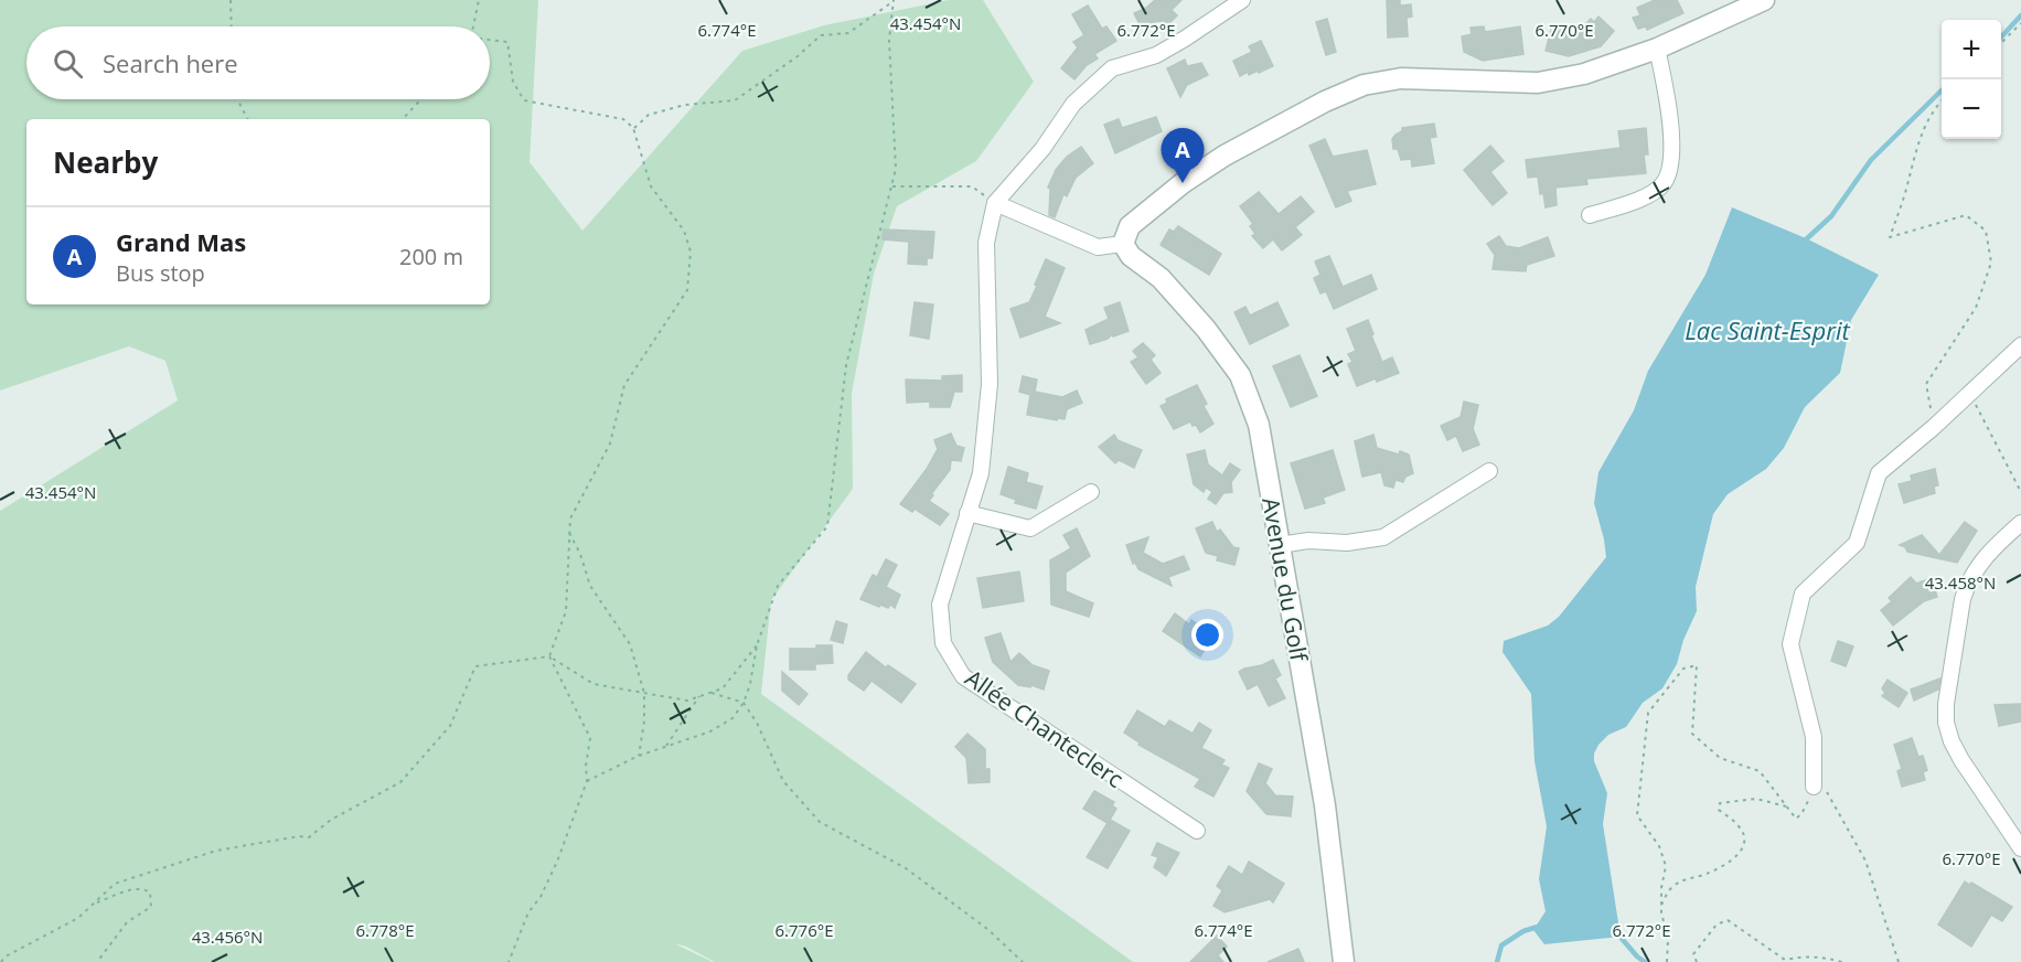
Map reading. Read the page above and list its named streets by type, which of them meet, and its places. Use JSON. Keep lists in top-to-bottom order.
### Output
{
  "streets": {
    "street": ["Avenue du Golf", "Allée Chanteclerc"]
  },
  "water": ["Lac Saint-Esprit"],
  "page": {
    "map_buttons": ["+", "−"],
    "search": "Search here",
    "heading": "Nearby",
    "pins": "A",
    "list": [
      {
        "mark": "A",
        "name": "Grand Mas",
        "note": "Bus stop",
        "value": "200 m"
      }
    ]
  },
  "coordinates": [
    "43.454°N",
    "6.774°E",
    "6.772°E",
    "6.770°E",
    "43.458°N",
    "6.778°E",
    "6.776°E",
    "43.456°N"
  ]
}
